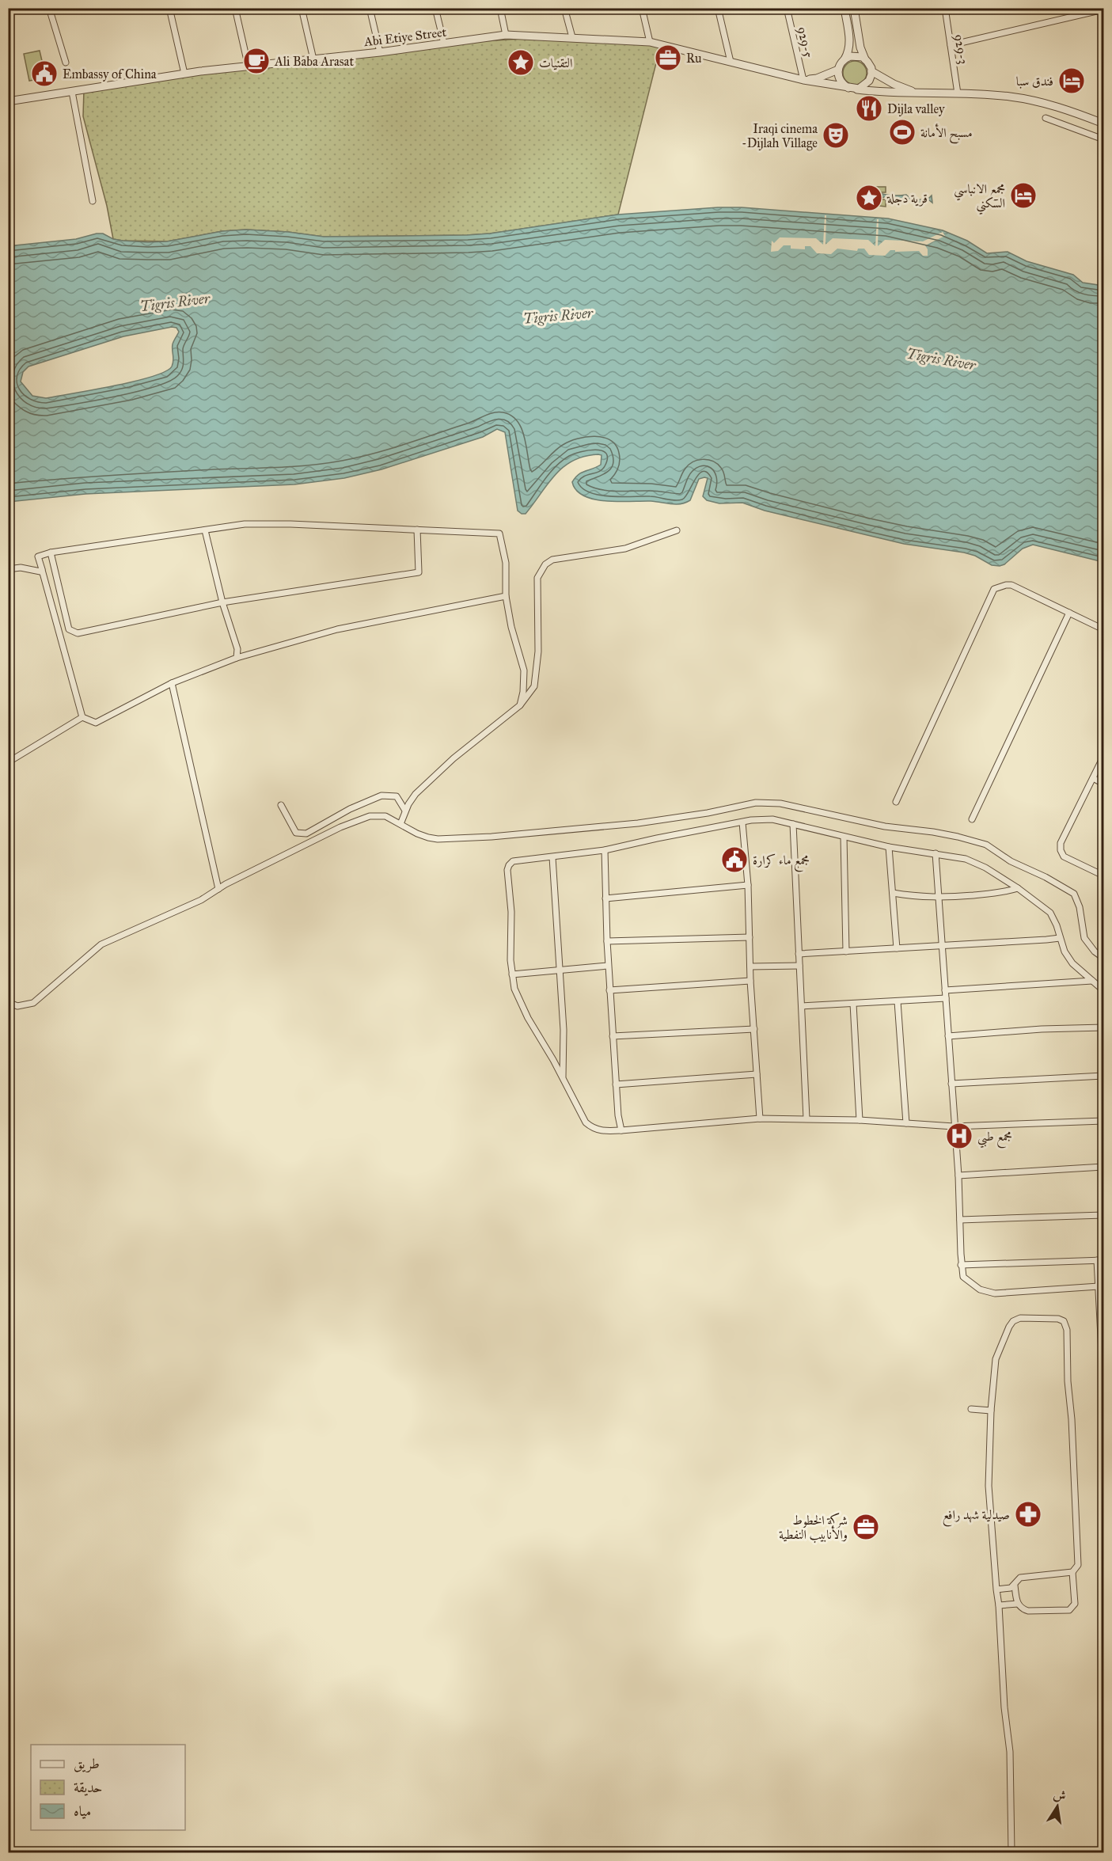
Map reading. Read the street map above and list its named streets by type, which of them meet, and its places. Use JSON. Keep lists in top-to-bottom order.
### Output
{
  "streets": {
    "street": ["Abi Etiye Street", "929-5", "929-3"]
  },
  "crossings": [
    ["Abi Etiye Street", "929-5"],
    ["Abi Etiye Street", "929-3"]
  ],
  "water": ["Tigris River"],
  "places": {
    "office": ["Ru", "شركة الخطوط والأنابيب النفطية"],
    "cafe": ["Ali Baba Arasat"],
    "place": ["التقنيات", "قرية دجلة"],
    "public building": ["Embassy of China", "مجمع ماء كرارة"],
    "hotel": ["فندق سبا", "مجمع الانباسي السكني"],
    "restaurant": ["Dijla valley"],
    "sports": ["مسبح الأمانة"],
    "theatre": ["Iraqi cinema -Dijlah Village"],
    "hospital": ["مجمع طبي"],
    "pharmacy": ["صيدلية شهد رافع"]
  },
  "legend": ["طريق", "حديقة", "مياه"],
  "north": "top"
}
